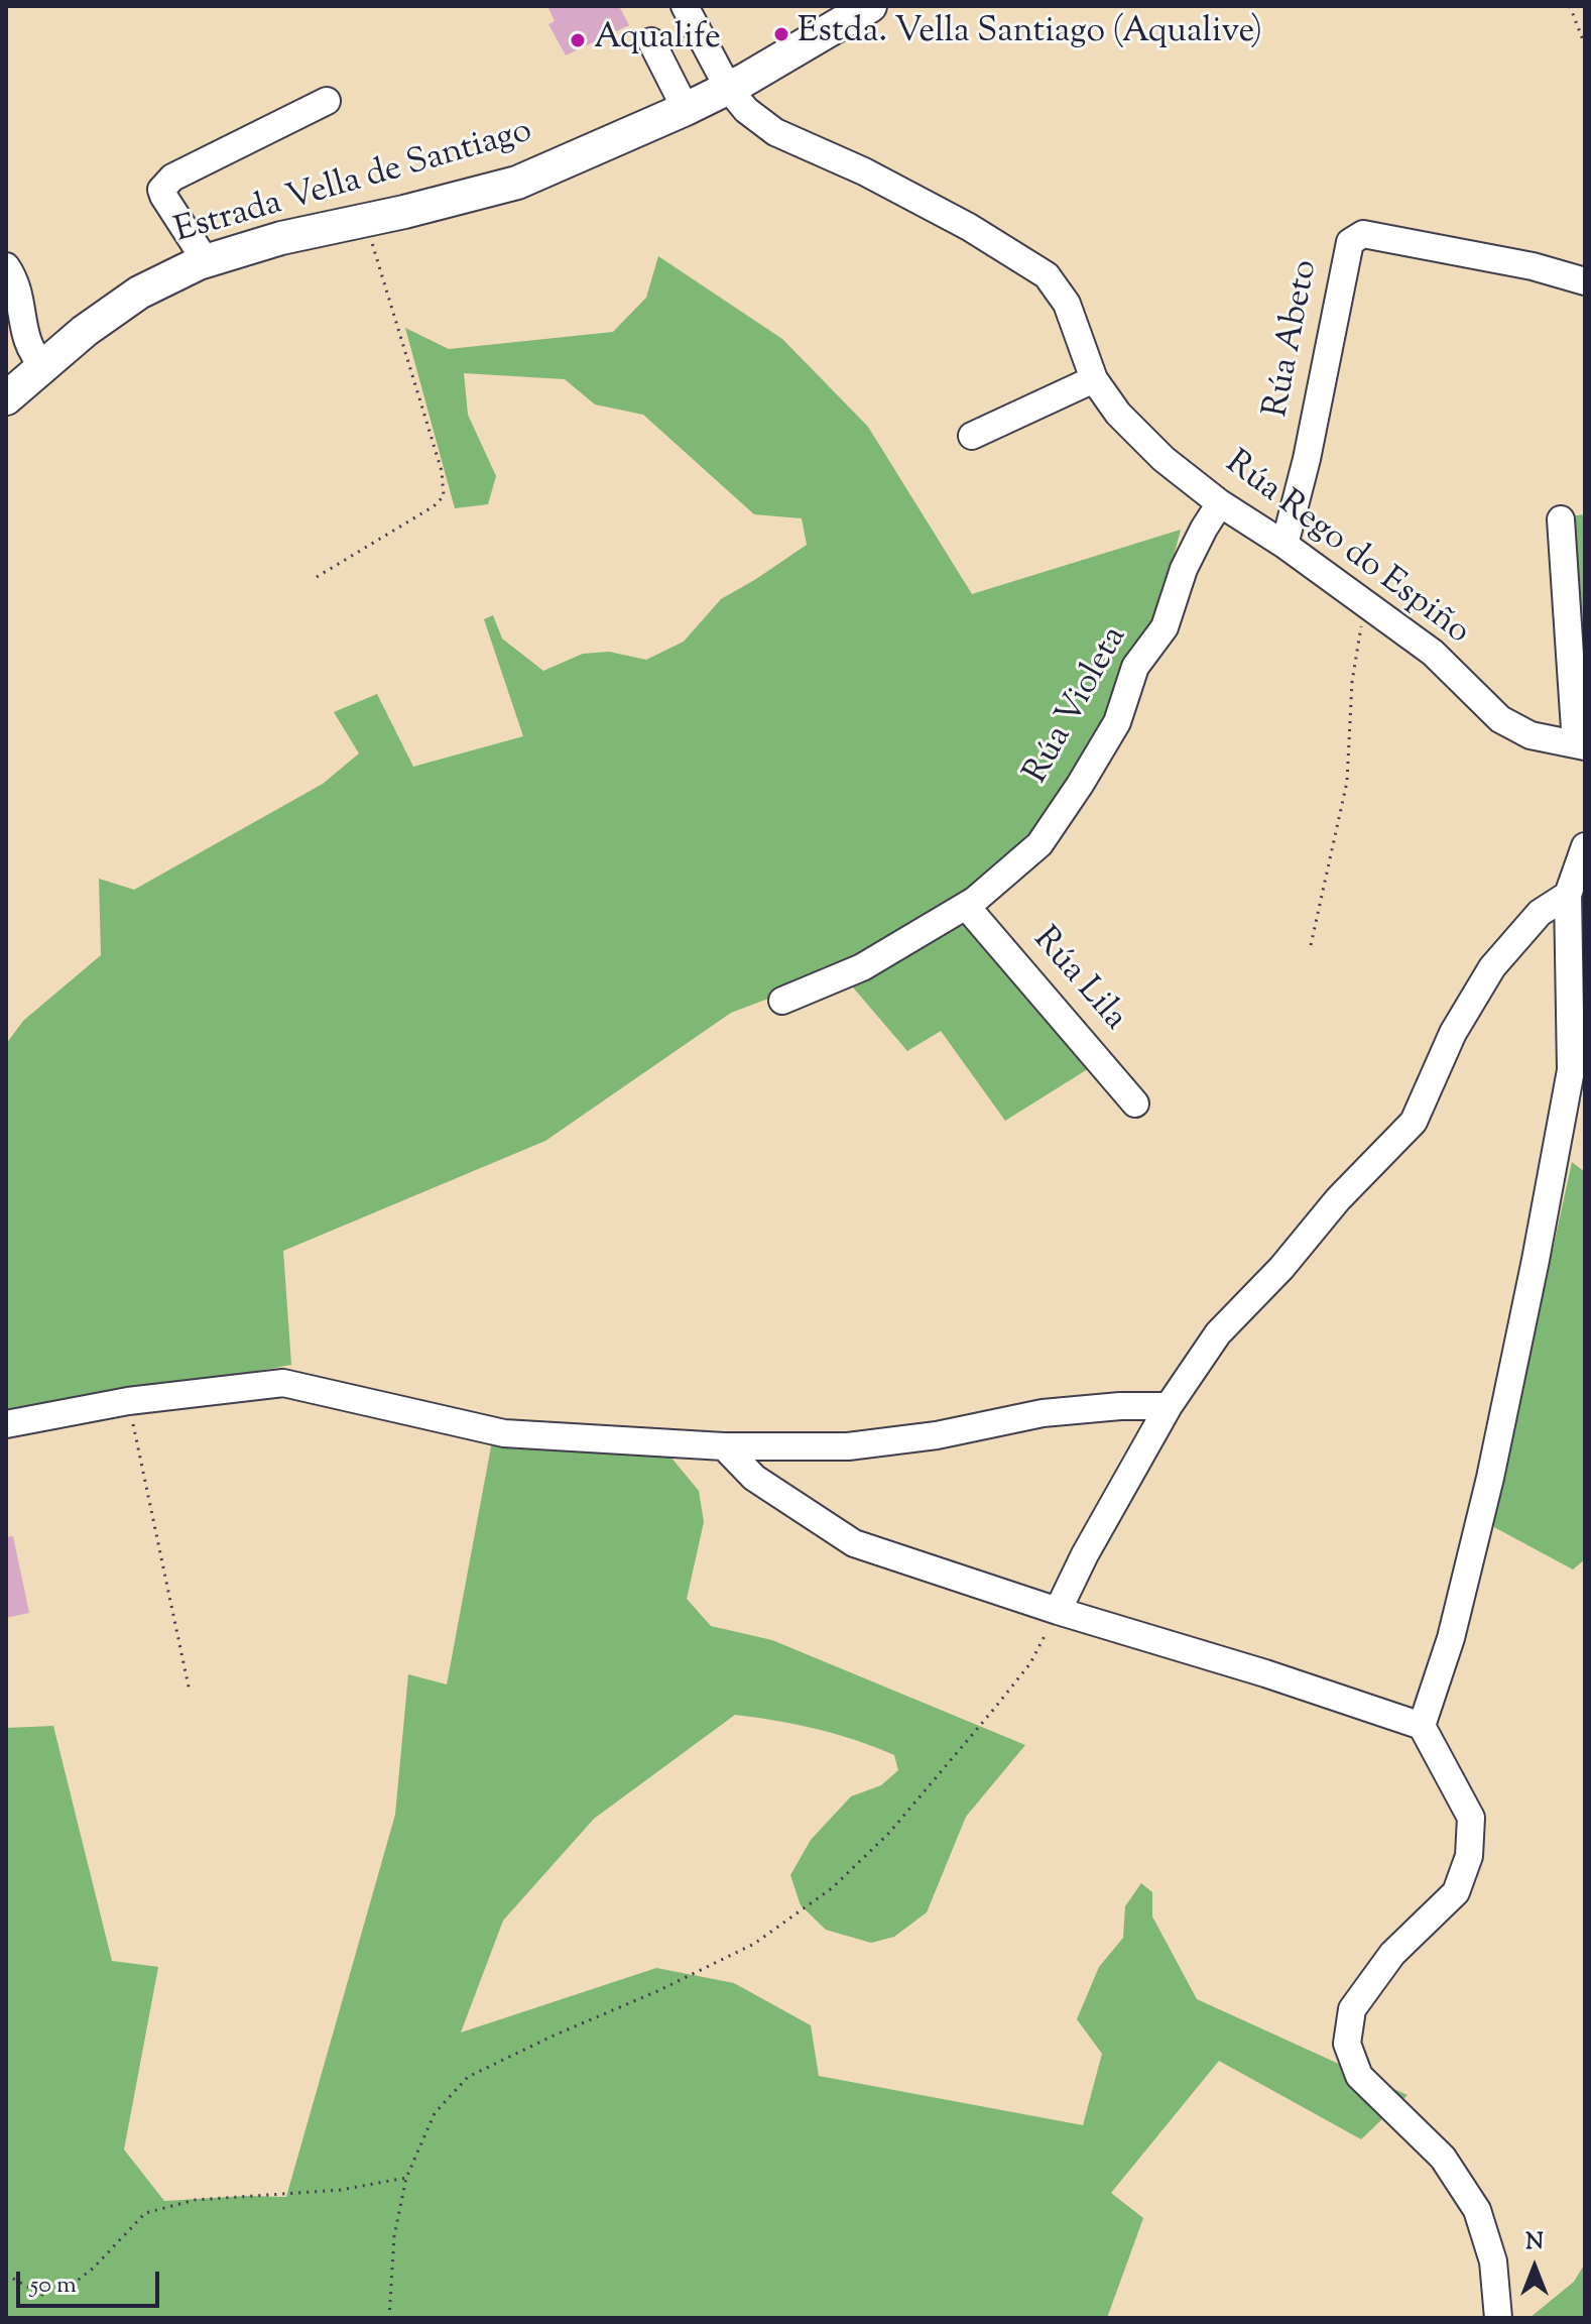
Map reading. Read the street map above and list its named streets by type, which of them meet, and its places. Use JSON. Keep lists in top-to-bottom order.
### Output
{
  "streets": {
    "main road": ["Estrada Vella de Santiago"],
    "street": [
      "Rúa Abeto",
      "Rúa Rego do Espiño",
      "Rúa Violeta",
      "Rúa Lila"
    ]
  },
  "crossings": [
    ["Estrada Vella de Santiago", "Rúa Rego do Espiño"],
    ["Rúa Abeto", "Rúa Rego do Espiño"],
    ["Rúa Rego do Espiño", "Rúa Violeta"],
    ["Rúa Violeta", "Rúa Lila"]
  ],
  "places": ["Estda. Vella Santiago (Aqualive)", "Aqualife"],
  "scale_bar": "50 m",
  "north": "top"
}
